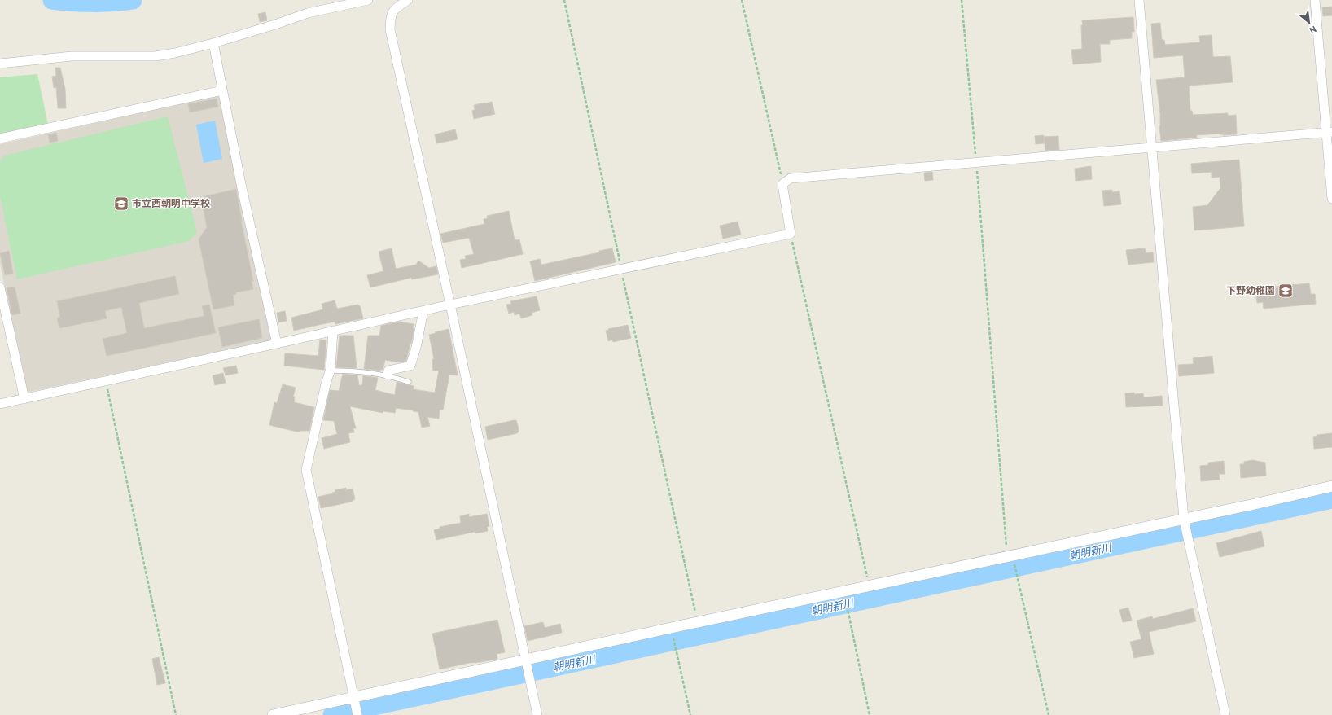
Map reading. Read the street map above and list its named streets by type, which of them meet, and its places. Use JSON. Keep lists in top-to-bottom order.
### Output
{
  "water": ["朝明新川"],
  "places": {
    "school or university": ["市立西朝明中学校", "下野幼稚園"]
  },
  "north": "bottom right"
}
